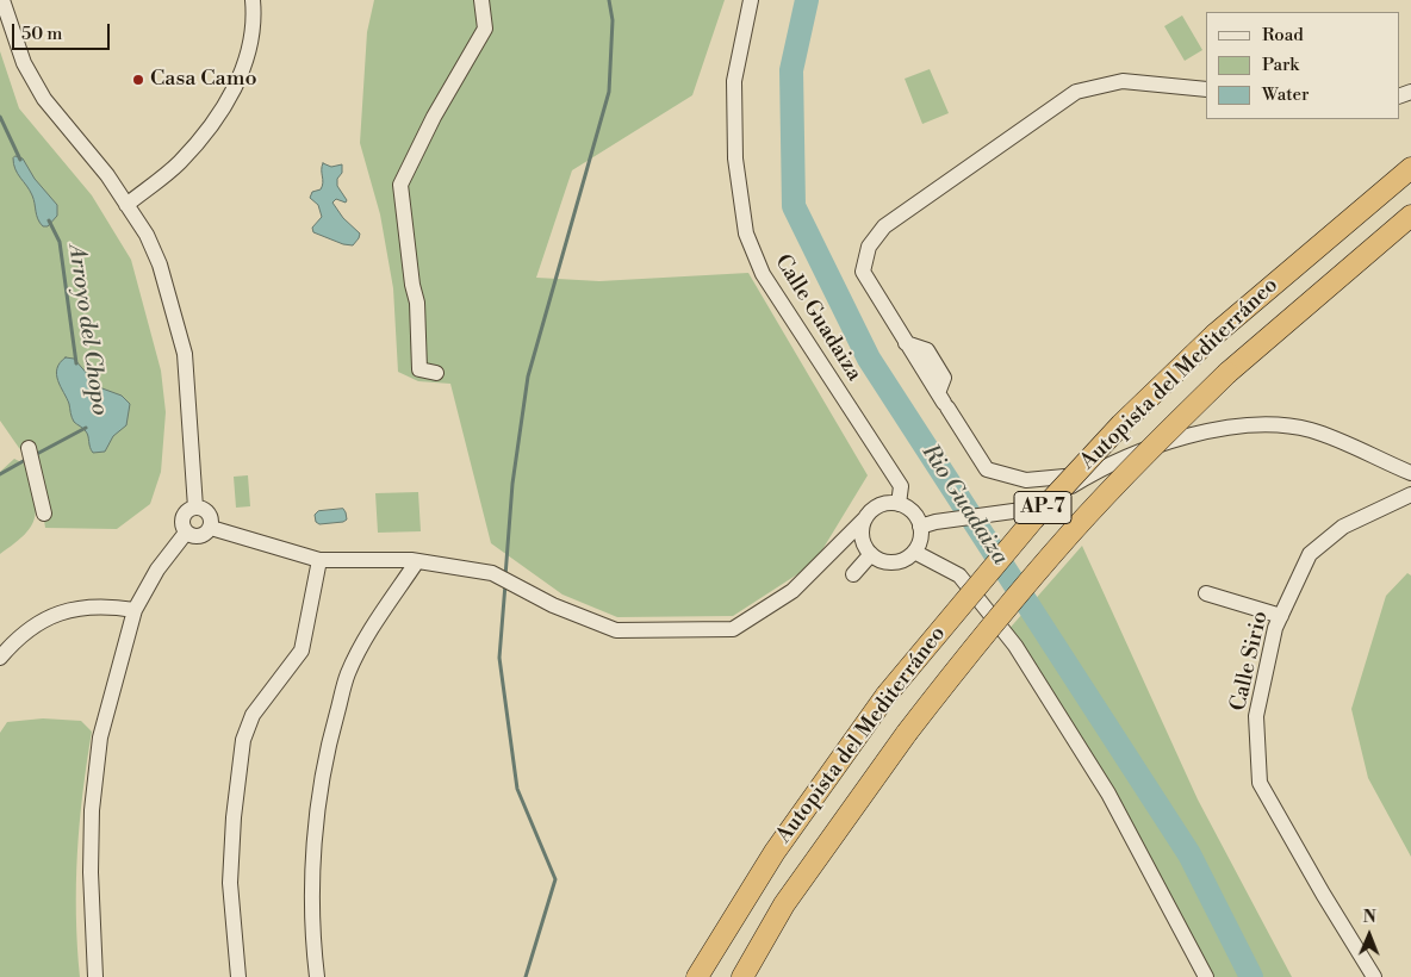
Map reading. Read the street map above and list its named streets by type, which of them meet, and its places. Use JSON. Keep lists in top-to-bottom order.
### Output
{
  "streets": {
    "highway": ["Autopista del Mediterráneo", "AP-7"],
    "street": ["Calle Guadaiza", "Calle Sirio"]
  },
  "water": ["Arroyo del Chopo", "Rio Guadaiza"],
  "places": ["Casa Camo"],
  "legend": ["Road", "Park", "Water"],
  "scale_bar": "50 m",
  "north": "top"
}
